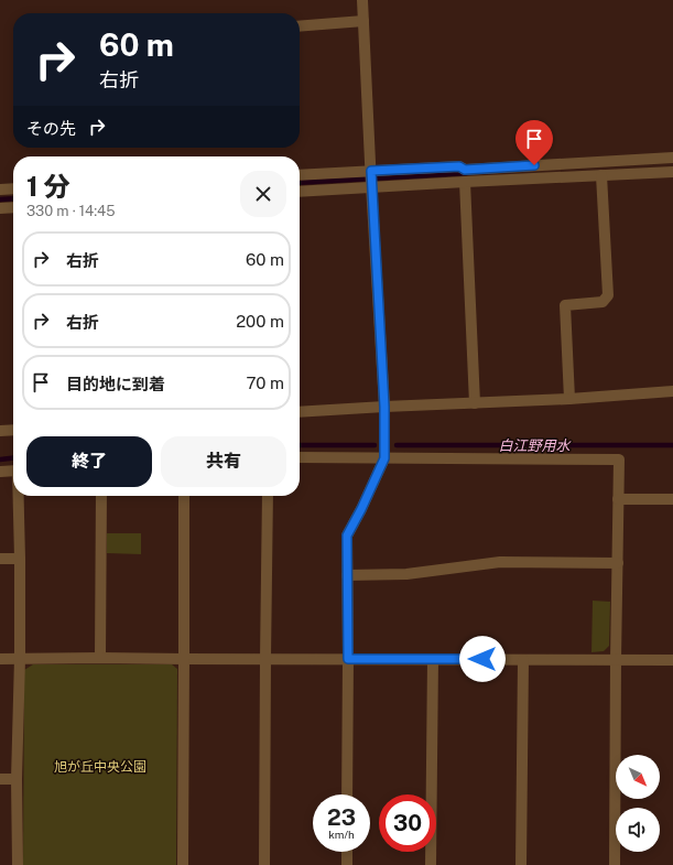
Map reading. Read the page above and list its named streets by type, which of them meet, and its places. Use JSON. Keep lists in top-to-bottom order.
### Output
{
  "water": ["白江野用水"],
  "parks": ["旭が丘中央公園"],
  "north": "bottom right",
  "page": {
    "turn": ["60 m", "右折"],
    "then": "その先",
    "heading": ["1 分", "330 m · 14:45"],
    "list": [
      {
        "name": "右折",
        "value": "60 m"
      },
      {
        "name": "右折",
        "value": "200 m"
      },
      {
        "name": "目的地に到着",
        "value": "70 m"
      }
    ],
    "buttons": ["終了", "共有"],
    "speed": "23 km/h",
    "limit": "30"
  }
}
